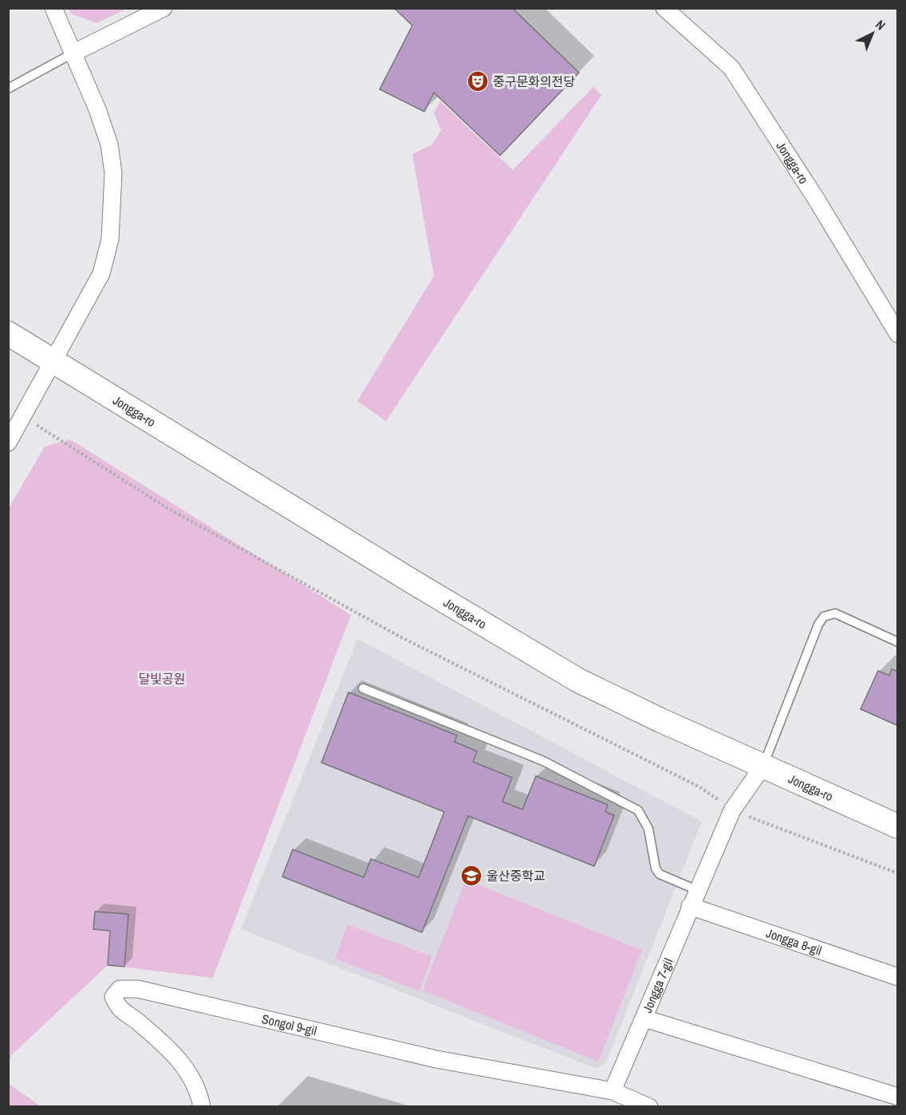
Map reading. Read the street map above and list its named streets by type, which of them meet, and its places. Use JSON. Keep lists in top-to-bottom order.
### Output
{
  "streets": {
    "main road": ["Jongga-ro"],
    "street": ["Jongga 8-gil", "Jongga 7-gil", "Songol 9-gil"]
  },
  "crossings": [
    ["Jongga-ro", "Jongga 7-gil"],
    ["Jongga 8-gil", "Jongga 7-gil"]
  ],
  "parks": ["달빛공원"],
  "places": {
    "theatre": ["중구문화의전당"],
    "school or university": ["울산중학교"]
  },
  "north": "top right"
}
